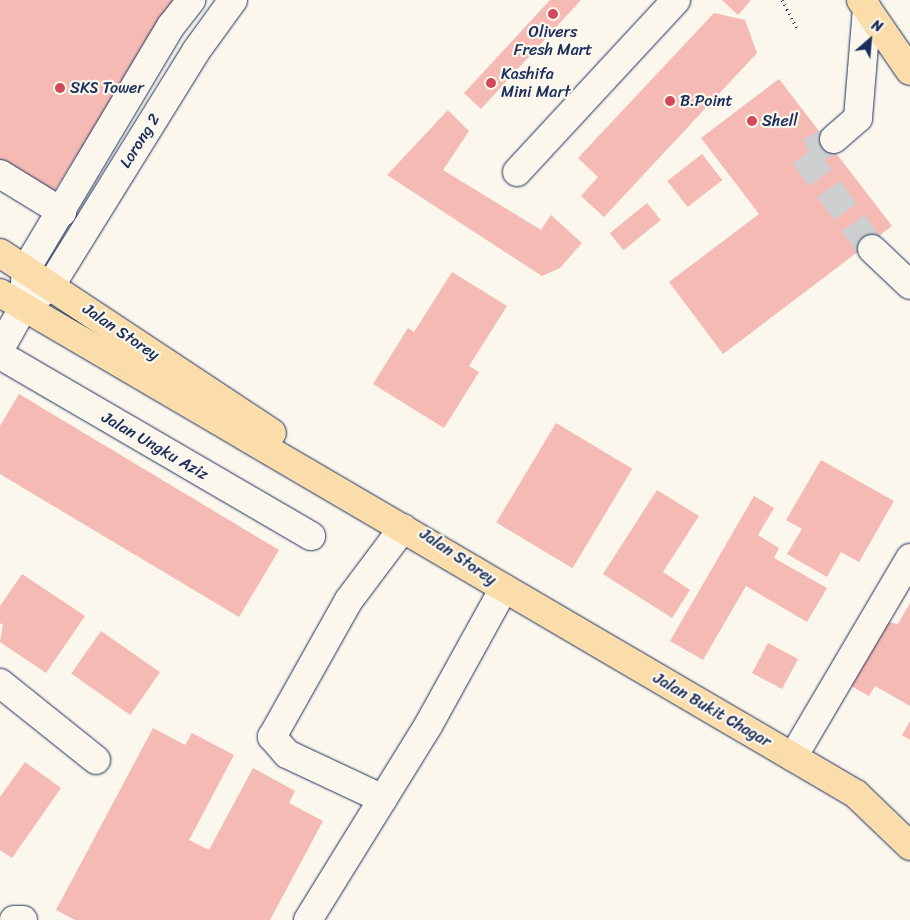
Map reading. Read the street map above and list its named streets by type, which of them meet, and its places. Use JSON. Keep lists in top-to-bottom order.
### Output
{
  "streets": {
    "main road": ["Jalan Storey", "Jalan Bukit Chagar"],
    "street": ["Lorong 2", "Jalan Ungku Aziz"]
  },
  "crossings": [
    ["Lorong 2", "Jalan Storey"],
    ["Jalan Storey", "Jalan Bukit Chagar"]
  ],
  "places": [
    "Olivers Fresh Mart",
    "Kashifa Mini Mart",
    "SKS Tower",
    "B.Point",
    "Shell"
  ],
  "north": "top right"
}
